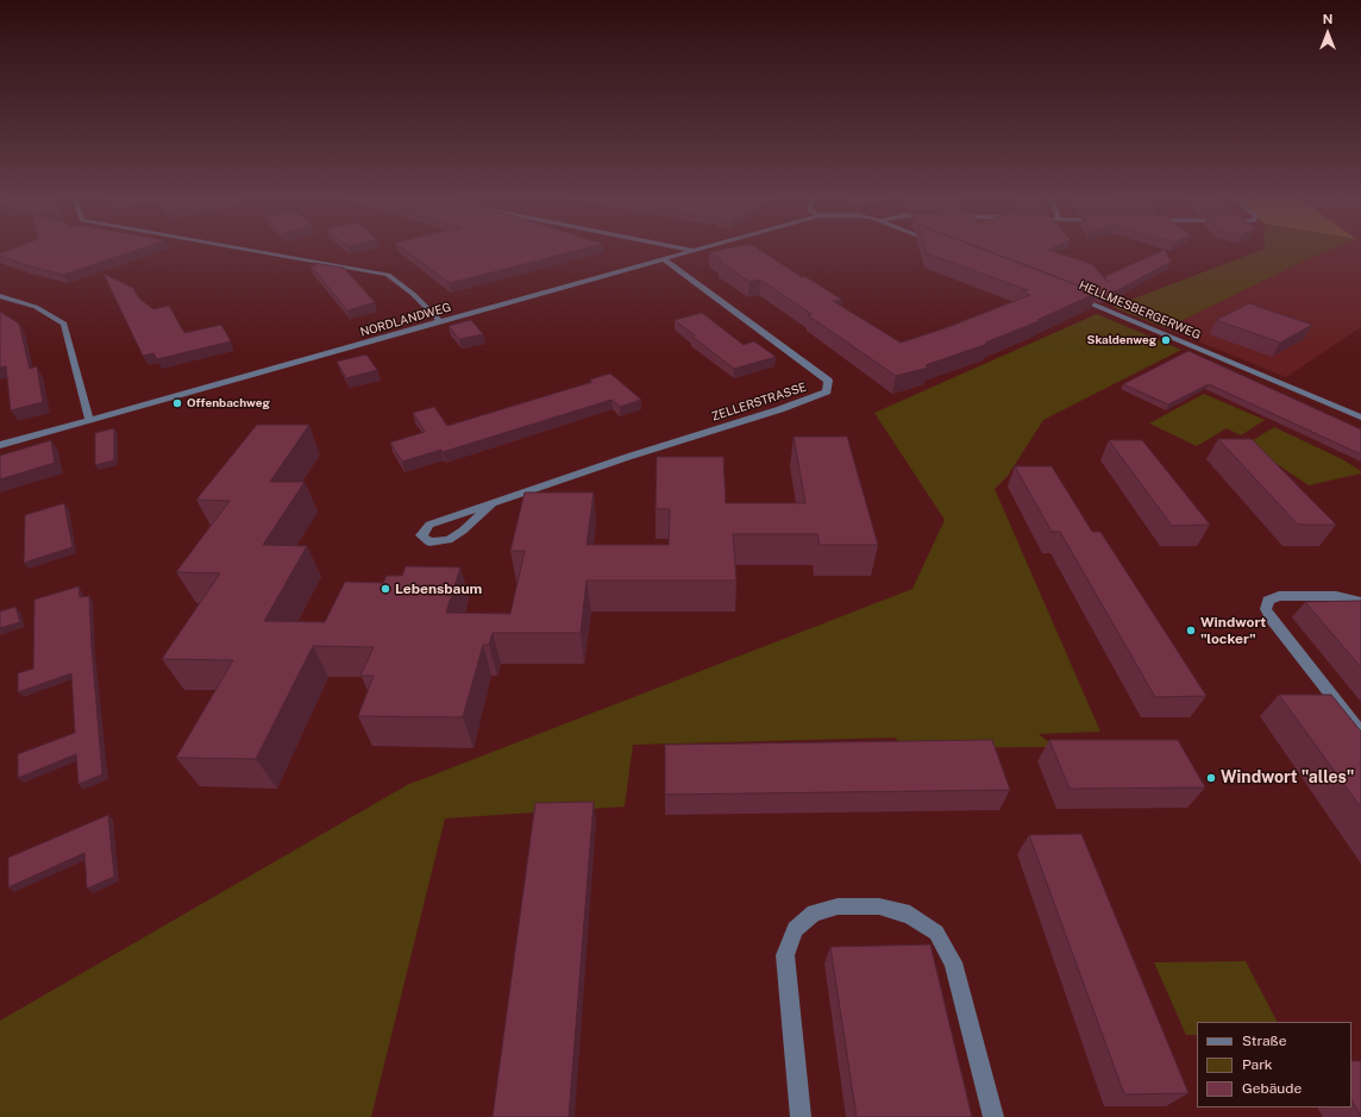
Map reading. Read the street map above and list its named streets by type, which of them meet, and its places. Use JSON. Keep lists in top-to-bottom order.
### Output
{
  "streets": {
    "street": ["HELLMESBERGERWEG", "NORDLANDWEG", "ZELLERSTRASSE"]
  },
  "crossings": [
    ["NORDLANDWEG", "ZELLERSTRASSE"]
  ],
  "places": [
    "Skaldenweg",
    "Offenbachweg",
    "Lebensbaum",
    "Windwort \"locker\"",
    "Windwort \"alles\""
  ],
  "legend": ["Straße", "Park", "Gebäude"],
  "north": "top"
}
